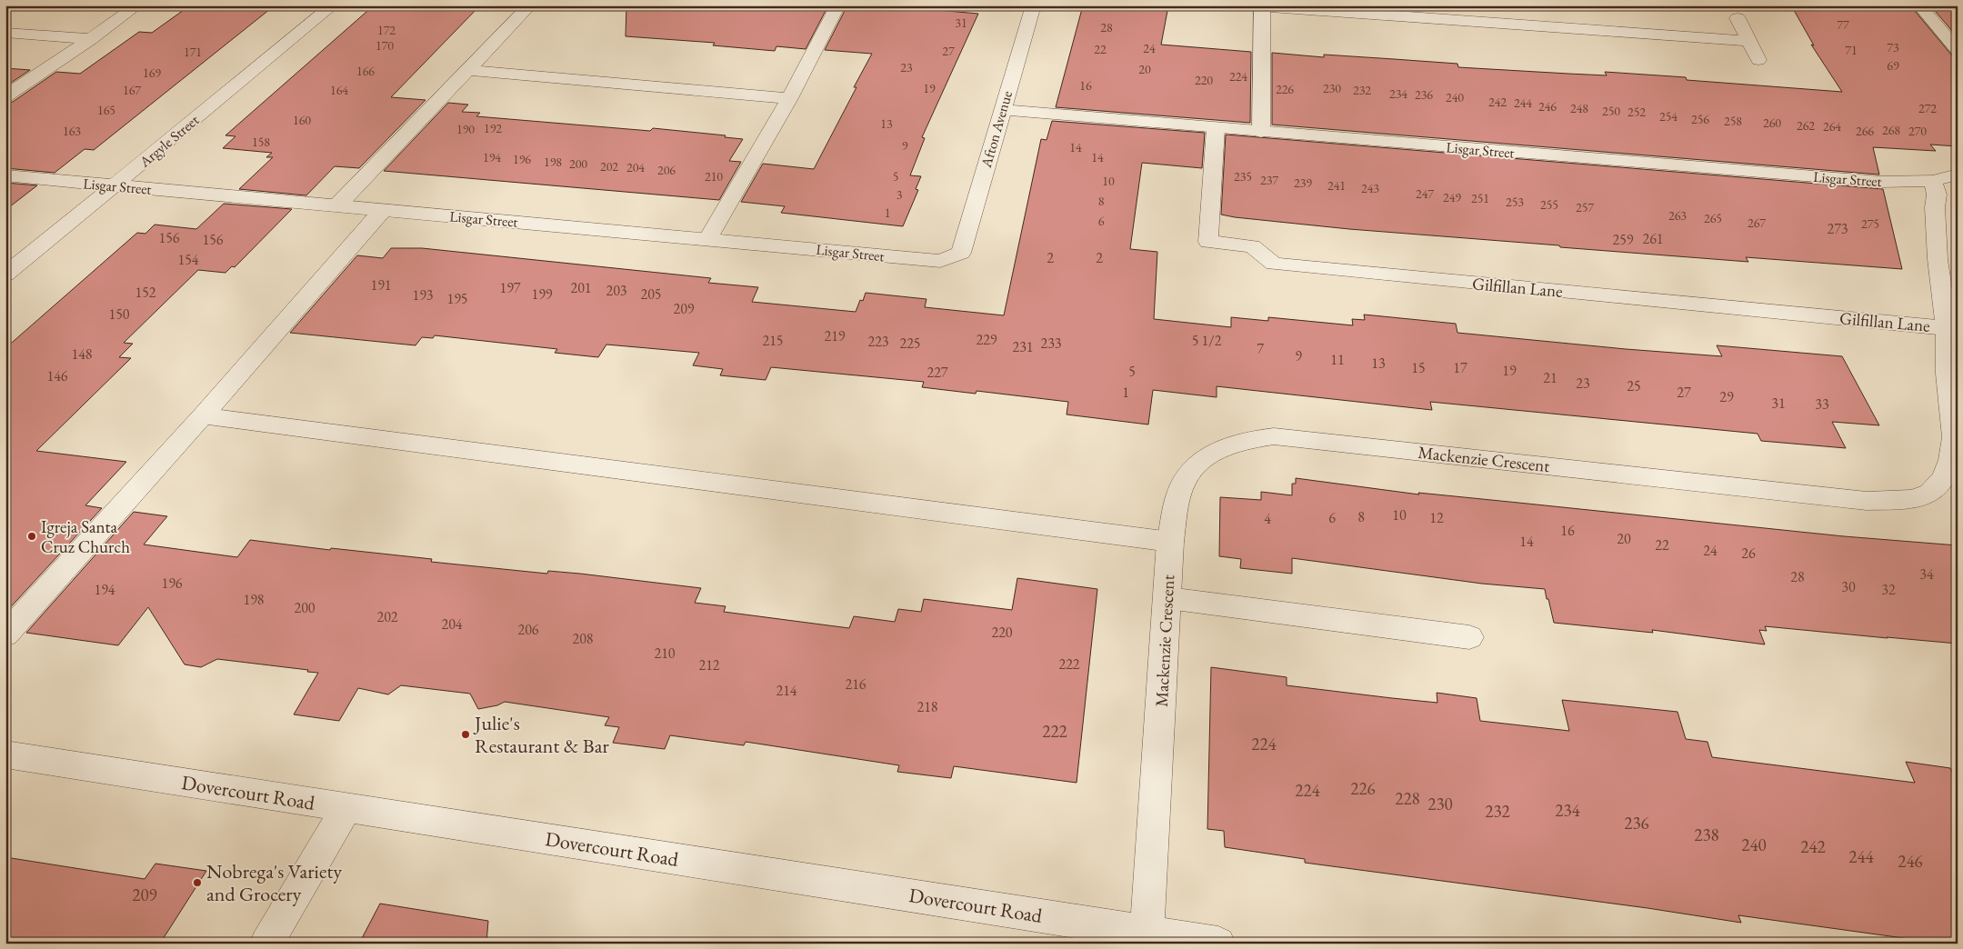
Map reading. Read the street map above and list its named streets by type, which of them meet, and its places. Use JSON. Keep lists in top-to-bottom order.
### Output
{
  "streets": {
    "street": [
      "Afton Avenue",
      "Argyle Street",
      "Lisgar Street",
      "Gilfillan Lane",
      "Mackenzie Crescent",
      "Dovercourt Road"
    ]
  },
  "crossings": [
    ["Afton Avenue", "Lisgar Street"],
    ["Argyle Street", "Lisgar Street"],
    ["Lisgar Street", "Gilfillan Lane"],
    ["Lisgar Street", "Mackenzie Crescent"],
    ["Gilfillan Lane", "Mackenzie Crescent"],
    ["Mackenzie Crescent", "Dovercourt Road"]
  ],
  "places": ["Igreja Santa Cruz Church", "Julie's Restaurant & Bar", "Nobrega's Variety and Grocery"],
  "house_numbers": [
    "31",
    "77",
    "28",
    "172",
    "170",
    "73",
    "24",
    "22",
    "71",
    "27",
    "171",
    "69",
    "23",
    "20",
    "166",
    "169",
    "224",
    "220",
    "16",
    "19",
    "230",
    "226",
    "167",
    "164",
    "232",
    "234",
    "236",
    "240",
    "242",
    "244",
    "246",
    "248",
    "272",
    "165",
    "250",
    "252",
    "254",
    "256",
    "160",
    "258",
    "260",
    "13",
    "262",
    "264",
    "192",
    "190",
    "268",
    "163",
    "266",
    "270",
    "158",
    "9",
    "14",
    "194",
    "14",
    "196",
    "198",
    "200",
    "202",
    "204",
    "206",
    "210",
    "5",
    "235",
    "237",
    "10",
    "239",
    "241",
    "243",
    "247",
    "3",
    "249",
    "251",
    "8",
    "253",
    "255",
    "257",
    "1",
    "263",
    "265",
    "6",
    "267",
    "275",
    "273",
    "156",
    "261",
    "156",
    "259",
    "2",
    "2",
    "154",
    "191",
    "197",
    "201",
    "203",
    "152",
    "199",
    "205",
    "193",
    "195",
    "209",
    "150",
    "219",
    "229",
    "215",
    "5 1/2",
    "223",
    "225",
    "233",
    "231",
    "7",
    "148",
    "9",
    "11",
    "13",
    "15",
    "17",
    "19",
    "5",
    "227",
    "146",
    "21",
    "23",
    "25",
    "1",
    "27",
    "29",
    "31",
    "33",
    "10",
    "8",
    "6",
    "12",
    "4",
    "16",
    "20",
    "14",
    "22",
    "24",
    "26",
    "34",
    "28",
    "196",
    "30",
    "194",
    "32",
    "198",
    "200",
    "202",
    "204",
    "206",
    "220",
    "208",
    "210",
    "222",
    "212",
    "216",
    "214",
    "218",
    "222",
    "224",
    "226",
    "224",
    "228",
    "230",
    "234",
    "232",
    "236",
    "238",
    "240",
    "242",
    "244",
    "246",
    "209"
  ]
}
